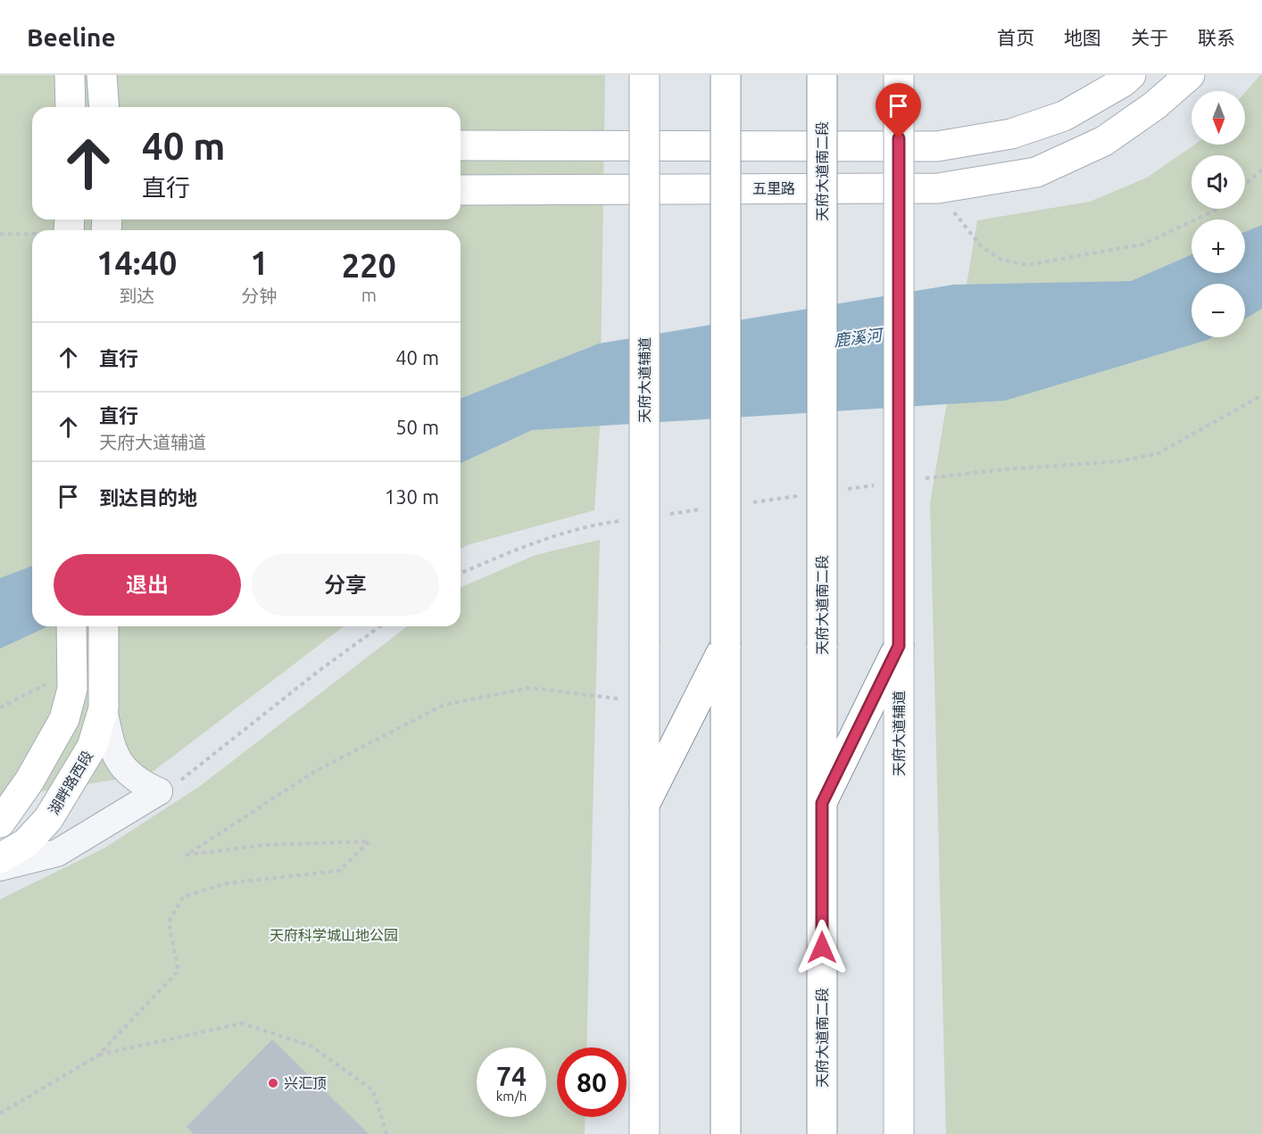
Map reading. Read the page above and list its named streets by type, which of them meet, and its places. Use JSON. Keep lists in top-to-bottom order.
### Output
{
  "streets": {
    "main road": [
      "天府大道南二段",
      "五里路",
      "天府大道辅道",
      "湖畔路西段"
    ]
  },
  "water": ["鹿溪河"],
  "parks": ["天府科学城山地公园"],
  "places": ["兴汇顶"],
  "north": "bottom",
  "page": {
    "header": "Beeline",
    "nav": [
      "首页",
      "地图",
      "关于",
      "联系"
    ],
    "map_buttons": ["+", "−"],
    "turn": ["40 m", "直行"],
    "eta": [
      "14:40",
      "到达",
      "1",
      "分钟",
      "220",
      "m"
    ],
    "list": [
      {
        "name": "直行",
        "value": "40 m"
      },
      {
        "name": "直行",
        "note": "天府大道辅道",
        "value": "50 m"
      },
      {
        "name": "到达目的地",
        "value": "130 m"
      }
    ],
    "buttons": ["退出", "分享"],
    "speed": "74 km/h",
    "limit": "80"
  }
}
